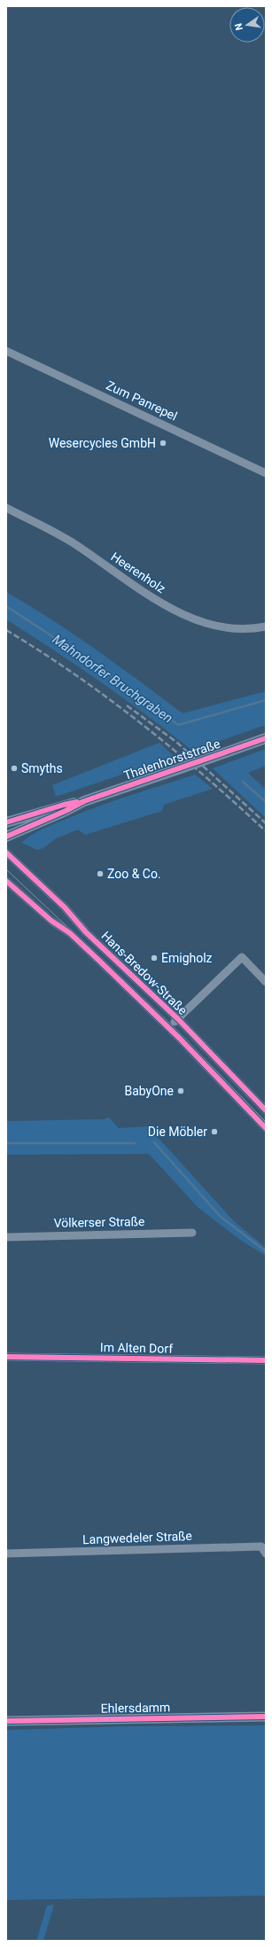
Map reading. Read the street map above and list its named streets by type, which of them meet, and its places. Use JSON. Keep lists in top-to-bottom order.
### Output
{
  "streets": {
    "main road": ["Thalenhorststraße"],
    "street": [
      "Zum Panrepel",
      "Heerenholz",
      "Hans-Bredow-Straße",
      "Völkerser Straße",
      "Im Alten Dorf",
      "Langwedeler Straße",
      "Ehlersdamm"
    ]
  },
  "water": ["Mahndorfer Bruchgraben"],
  "places": [
    "Wesercycles GmbH",
    "Smyths",
    "Zoo & Co.",
    "Emigholz",
    "BabyOne",
    "Die Möbler"
  ],
  "north": "left"
}
